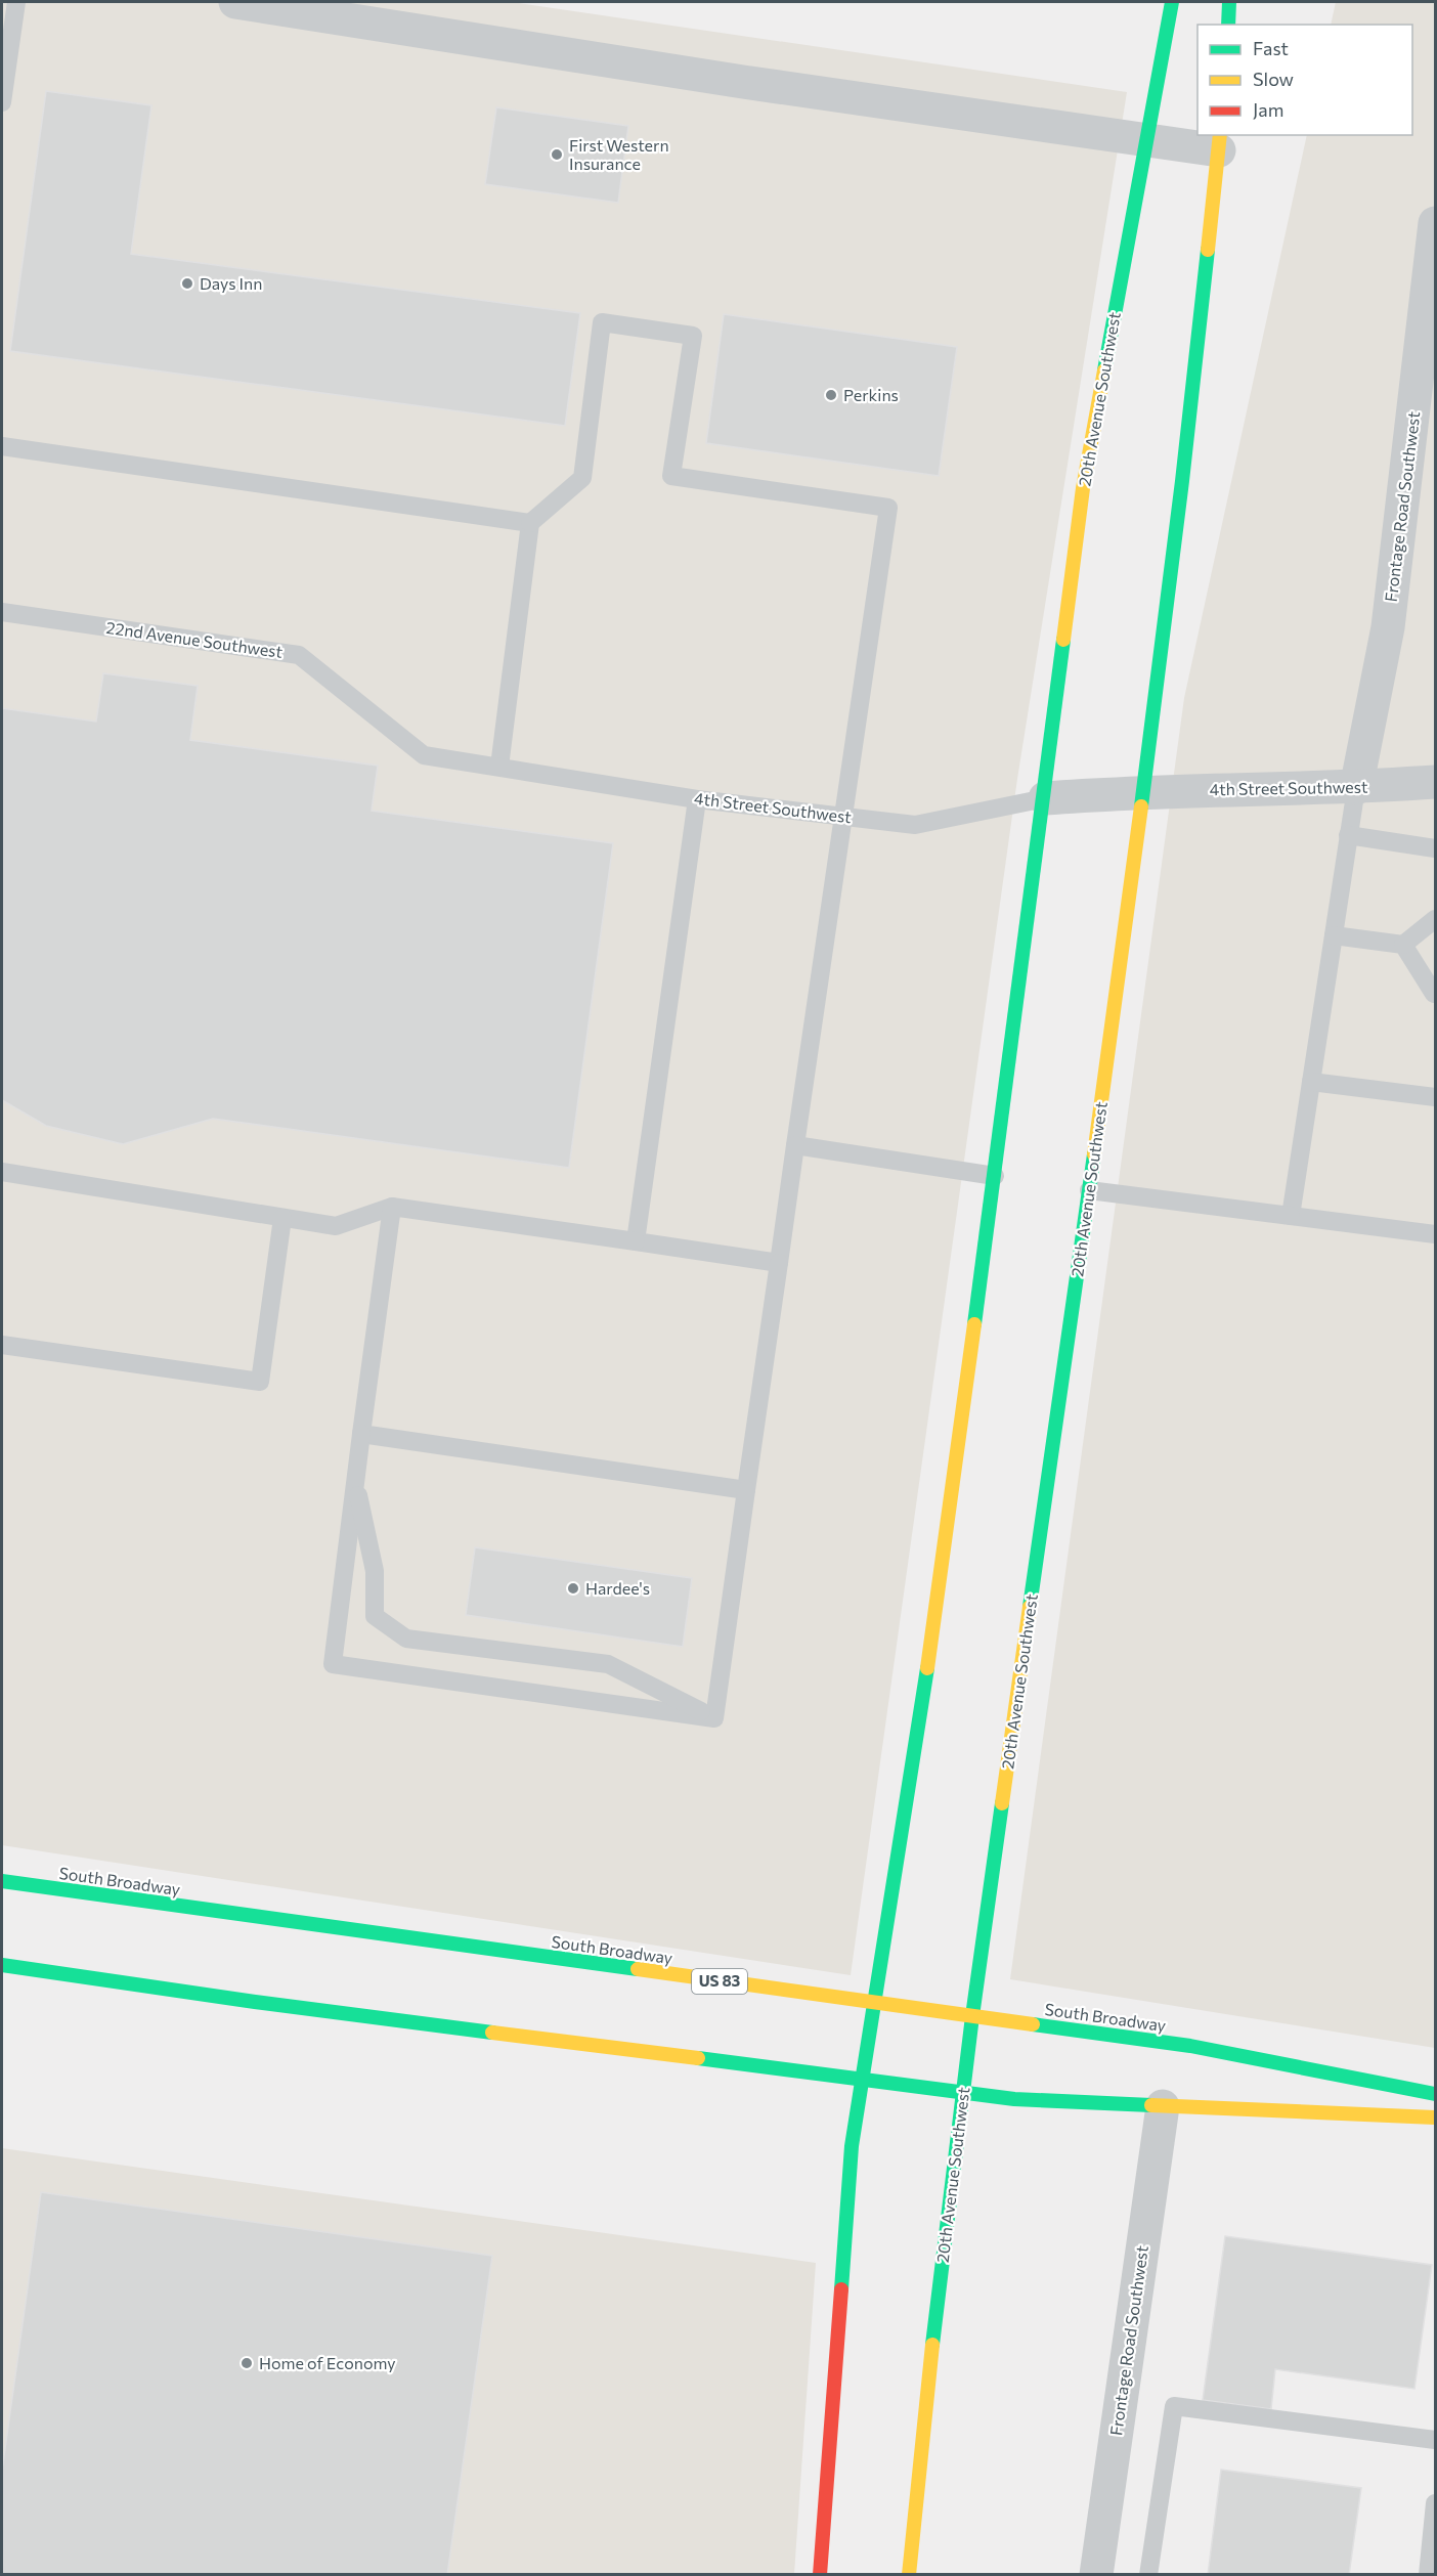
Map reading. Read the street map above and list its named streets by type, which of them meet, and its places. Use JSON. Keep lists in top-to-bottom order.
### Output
{
  "streets": {
    "main road": ["20th Avenue Southwest", "South Broadway", "US 83"],
    "street": ["Frontage Road Southwest", "4th Street Southwest"],
    "lane": ["22nd Avenue Southwest"]
  },
  "crossings": [
    ["20th Avenue Southwest", "4th Street Southwest"],
    ["20th Avenue Southwest", "South Broadway"],
    ["Frontage Road Southwest", "4th Street Southwest"],
    ["22nd Avenue Southwest", "4th Street Southwest"]
  ],
  "places": [
    "First Western Insurance",
    "Days Inn",
    "Perkins",
    "Hardee's",
    "Home of Economy"
  ],
  "legend": ["Fast", "Slow", "Jam"]
}
